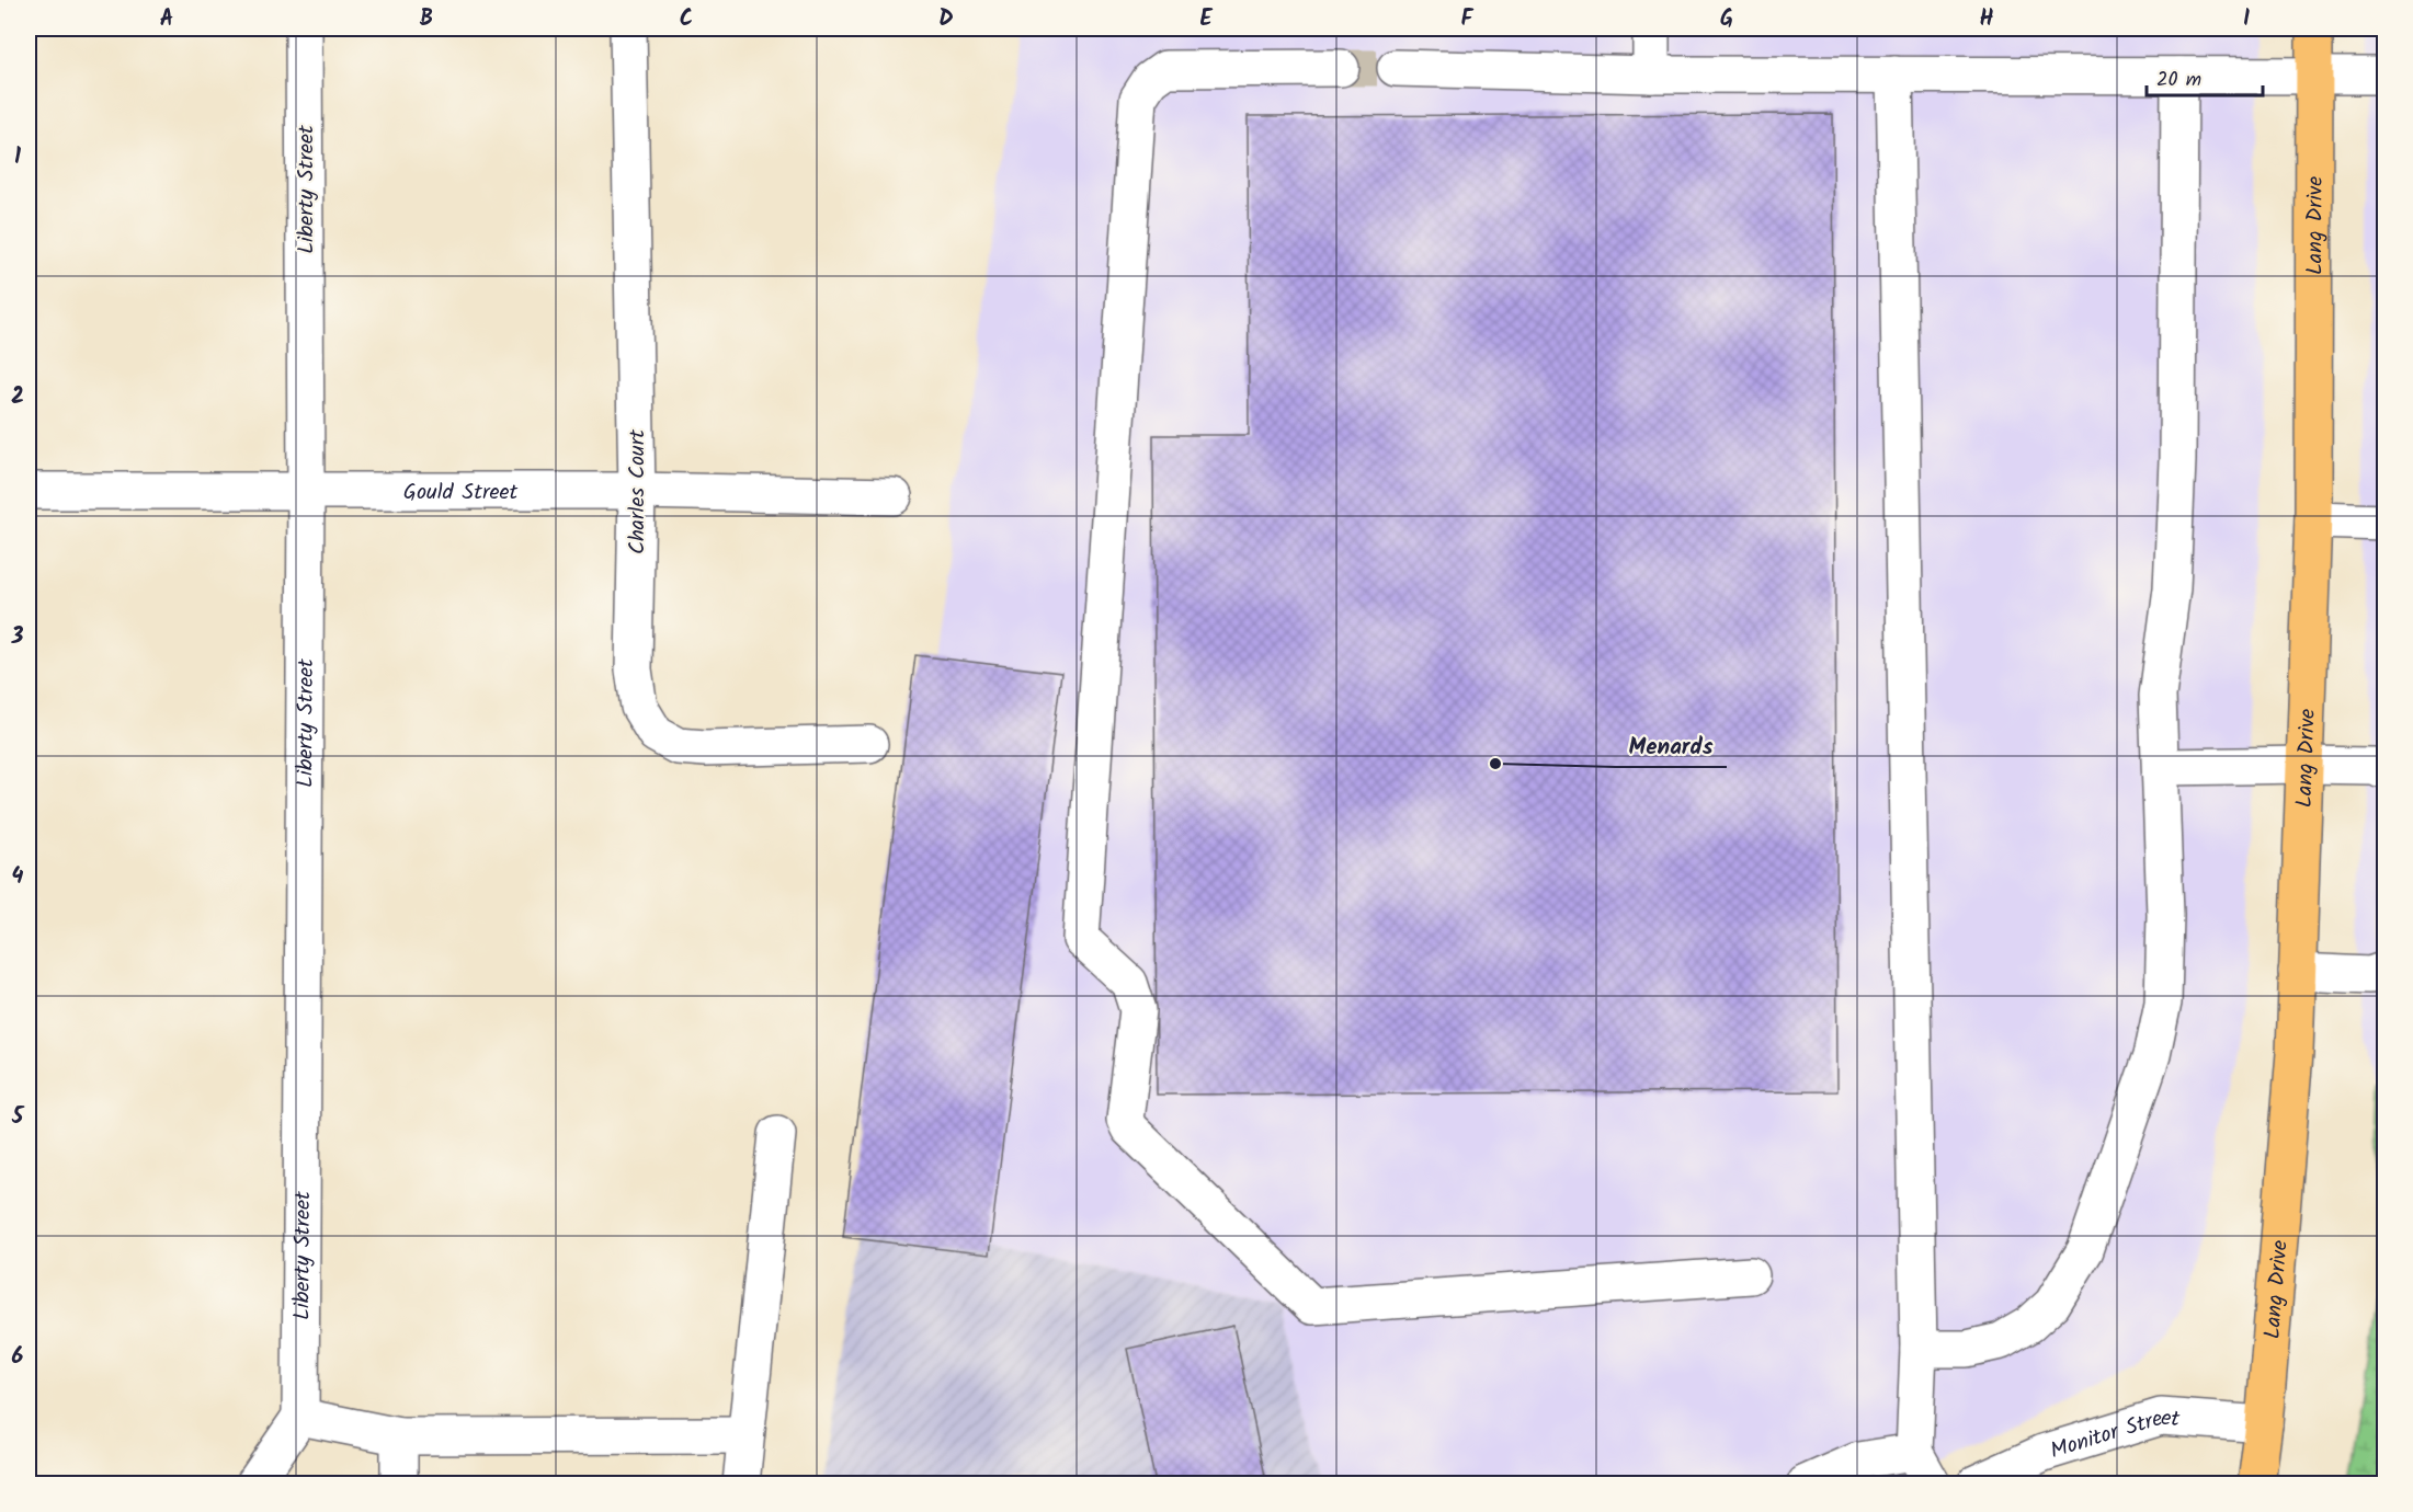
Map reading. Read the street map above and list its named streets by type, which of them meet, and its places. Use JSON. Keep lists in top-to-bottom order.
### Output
{
  "streets": {
    "main road": ["Lang Drive"],
    "street": [
      "Liberty Street",
      "Gould Street",
      "Charles Court",
      "Monitor Street"
    ]
  },
  "crossings": [
    ["Liberty Street", "Gould Street"],
    ["Lang Drive", "Monitor Street"],
    ["Gould Street", "Charles Court"]
  ],
  "places": ["Menards"],
  "scale_bar": "20 m",
  "grid": {
    "columns": [
      "A",
      "B",
      "C",
      "D",
      "E",
      "F",
      "G",
      "H",
      "I"
    ],
    "rows": [
      "1",
      "2",
      "3",
      "4",
      "5",
      "6"
    ]
  }
}
